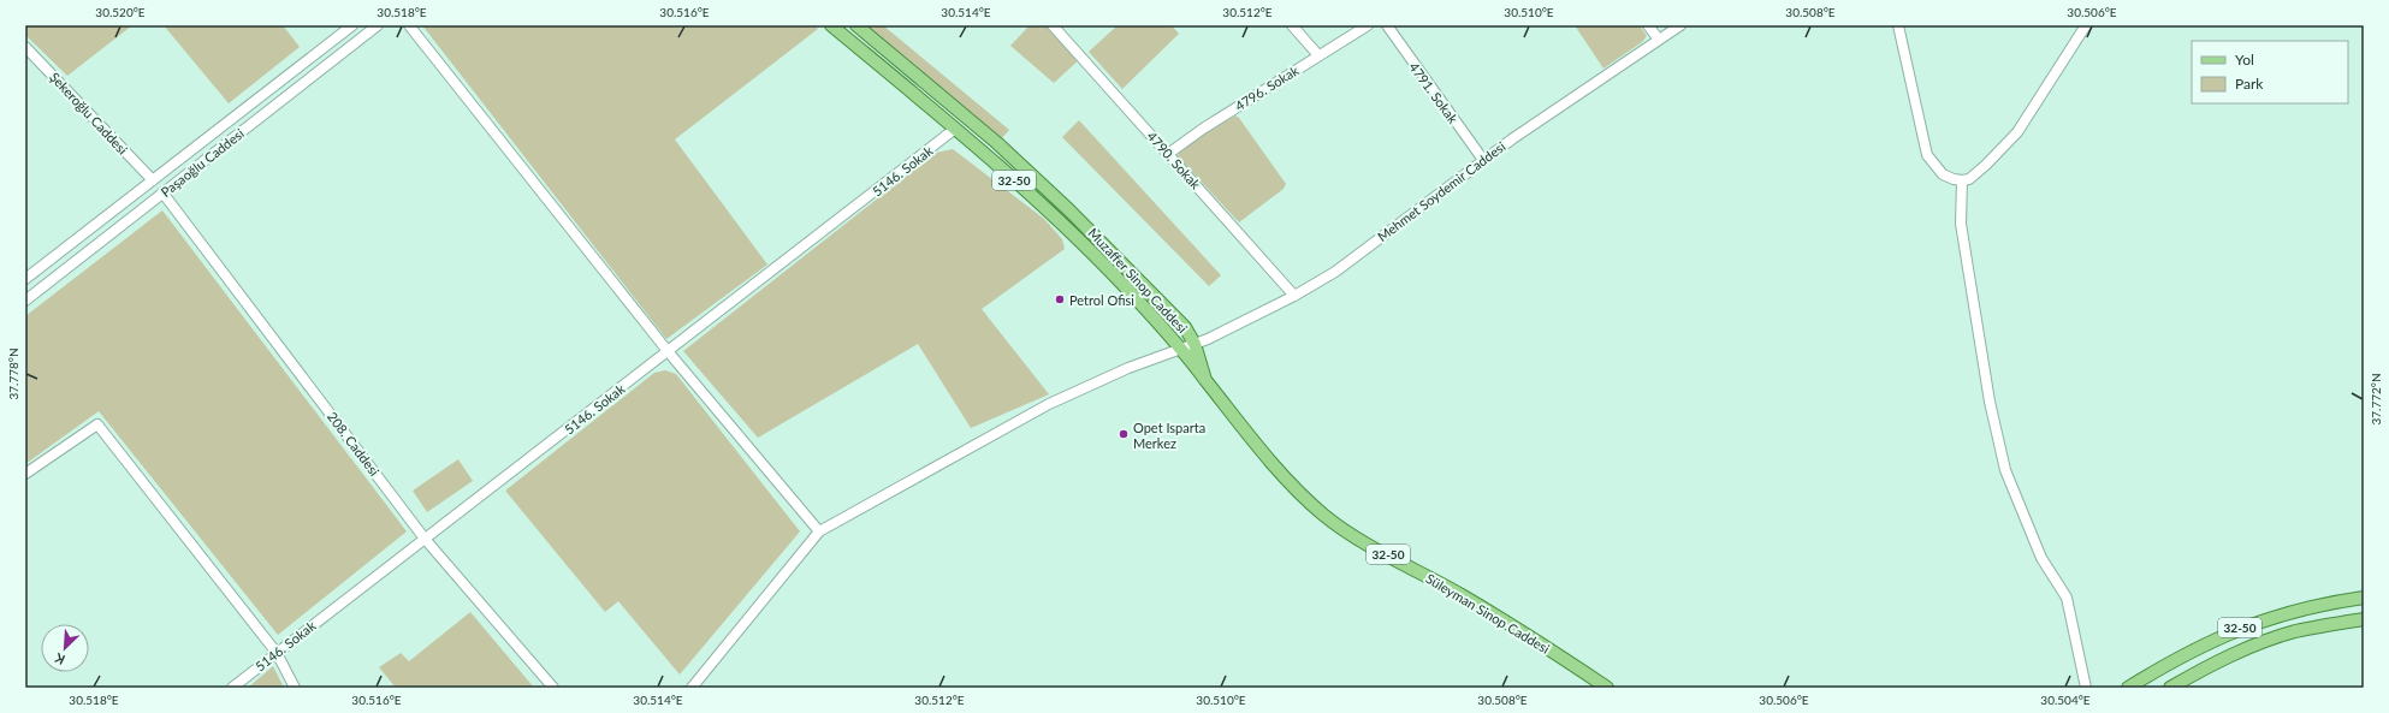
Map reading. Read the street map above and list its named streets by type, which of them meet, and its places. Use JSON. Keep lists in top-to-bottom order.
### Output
{
  "streets": {
    "main road": ["32-50", "Muzaffer Sinop Caddesi", "Süleyman Sinop Caddesi"],
    "street": [
      "4796. Sokak",
      "4791. Sokak",
      "Şekeroğlu Caddesi",
      "4790. Sokak",
      "Paşaoğlu Caddesi",
      "5146. Sokak",
      "Mehmet Soydemir Caddesi",
      "208. Caddesi"
    ]
  },
  "crossings": [
    ["4796. Sokak", "4790. Sokak"],
    ["4791. Sokak", "Mehmet Soydemir Caddesi"],
    ["Şekeroğlu Caddesi", "Paşaoğlu Caddesi"],
    ["4790. Sokak", "Mehmet Soydemir Caddesi"],
    ["Paşaoğlu Caddesi", "208. Caddesi"],
    ["5146. Sokak", "Muzaffer Sinop Caddesi"],
    ["5146. Sokak", "208. Caddesi"],
    ["Mehmet Soydemir Caddesi", "Muzaffer Sinop Caddesi"],
    ["Muzaffer Sinop Caddesi", "Süleyman Sinop Caddesi"]
  ],
  "places": ["Petrol Ofisi", "Opet Isparta Merkez"],
  "legend": ["Yol", "Park"],
  "north": "bottom left",
  "coordinates": [
    "30.520°E",
    "30.518°E",
    "30.516°E",
    "30.514°E",
    "30.512°E",
    "30.510°E",
    "30.508°E",
    "30.506°E",
    "37.778°N",
    "37.772°N",
    "30.504°E"
  ]
}
